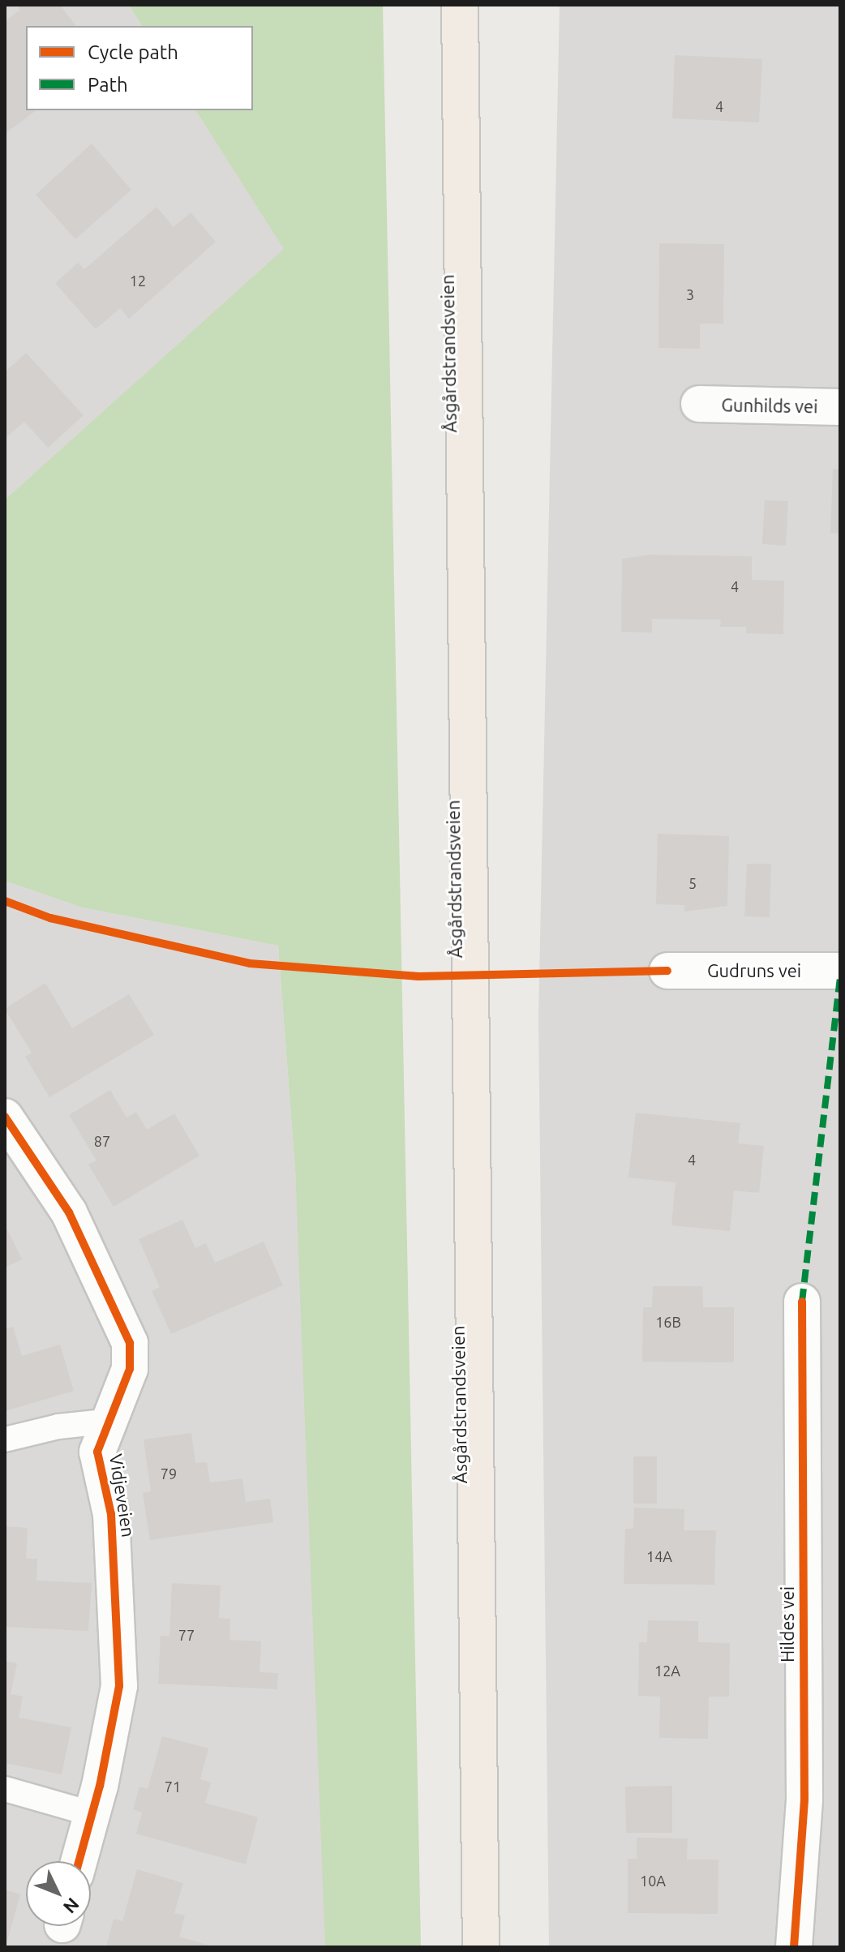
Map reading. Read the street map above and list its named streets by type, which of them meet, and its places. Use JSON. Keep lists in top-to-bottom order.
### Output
{
  "streets": {
    "main road": ["Åsgårdstrandsveien"],
    "street": [
      "Gunhilds vei",
      "Gudruns vei",
      "Vidjeveien",
      "Hildes vei"
    ]
  },
  "house_numbers": [
    "4",
    "12",
    "3",
    "4",
    "5",
    "87",
    "4",
    "16B",
    "79",
    "14A",
    "77",
    "12A",
    "71",
    "10A"
  ],
  "legend": ["Cycle path", "Path"],
  "north": "bottom right"
}
